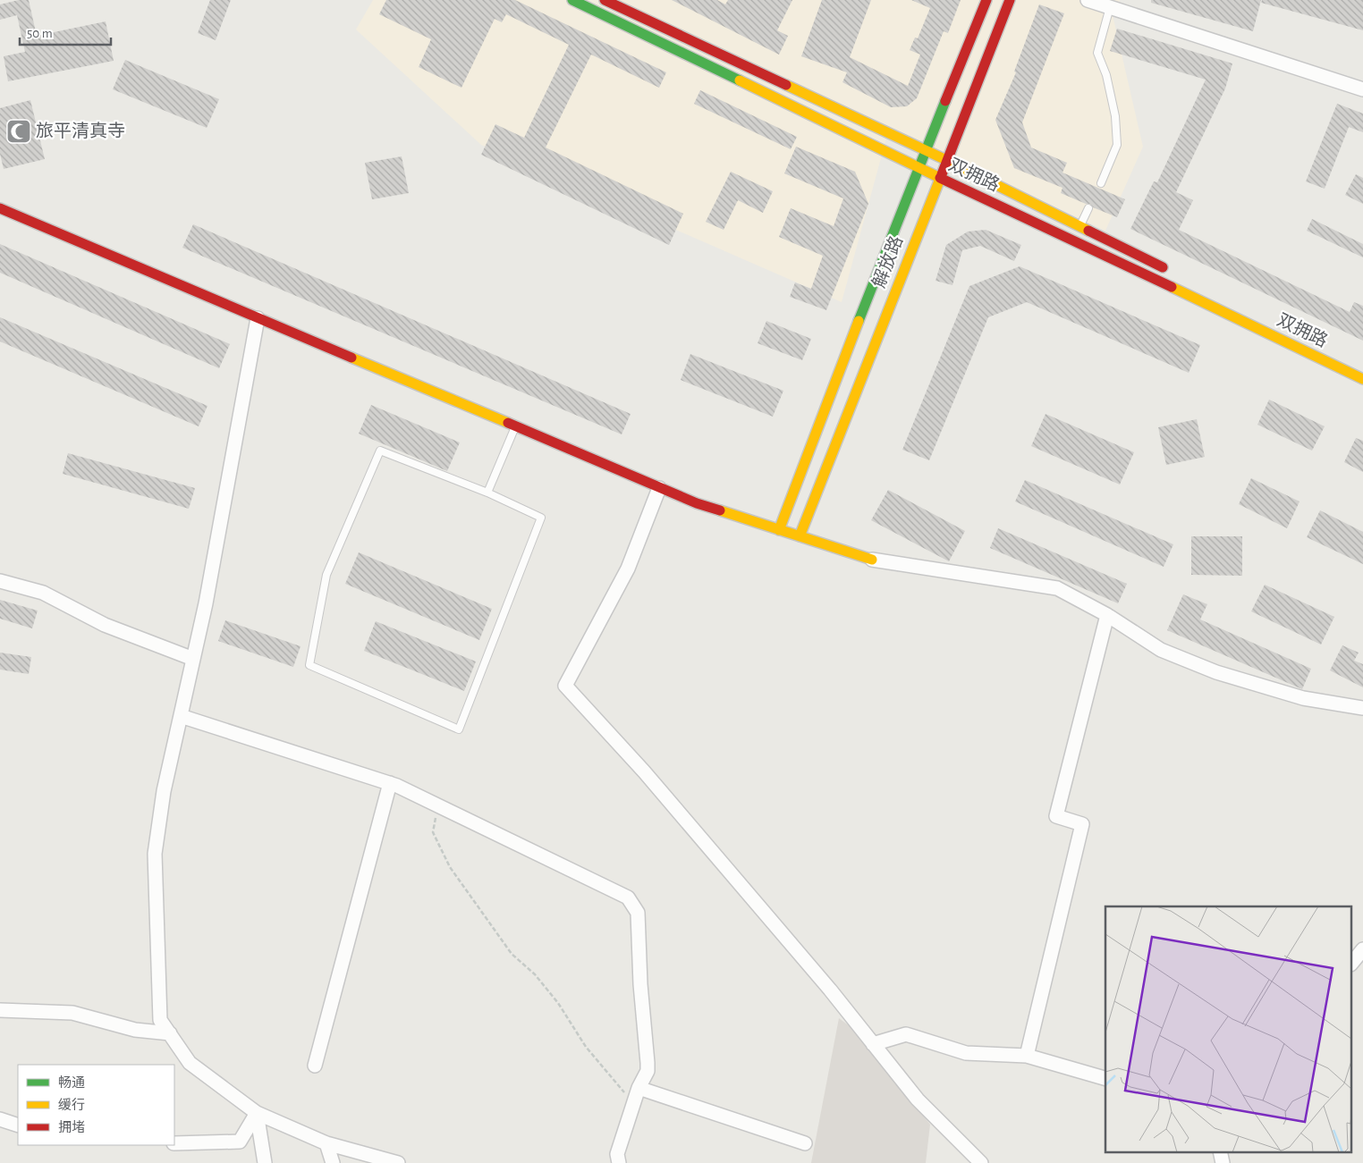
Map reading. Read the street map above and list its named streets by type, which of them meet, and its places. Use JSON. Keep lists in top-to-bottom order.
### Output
{
  "streets": {
    "main road": ["双拥路", "解放路"]
  },
  "crossings": [
    ["双拥路", "解放路"]
  ],
  "places": {
    "mosque": ["旅平清真寺"]
  },
  "legend": ["畅通", "缓行", "拥堵"],
  "scale_bar": "50 m"
}
